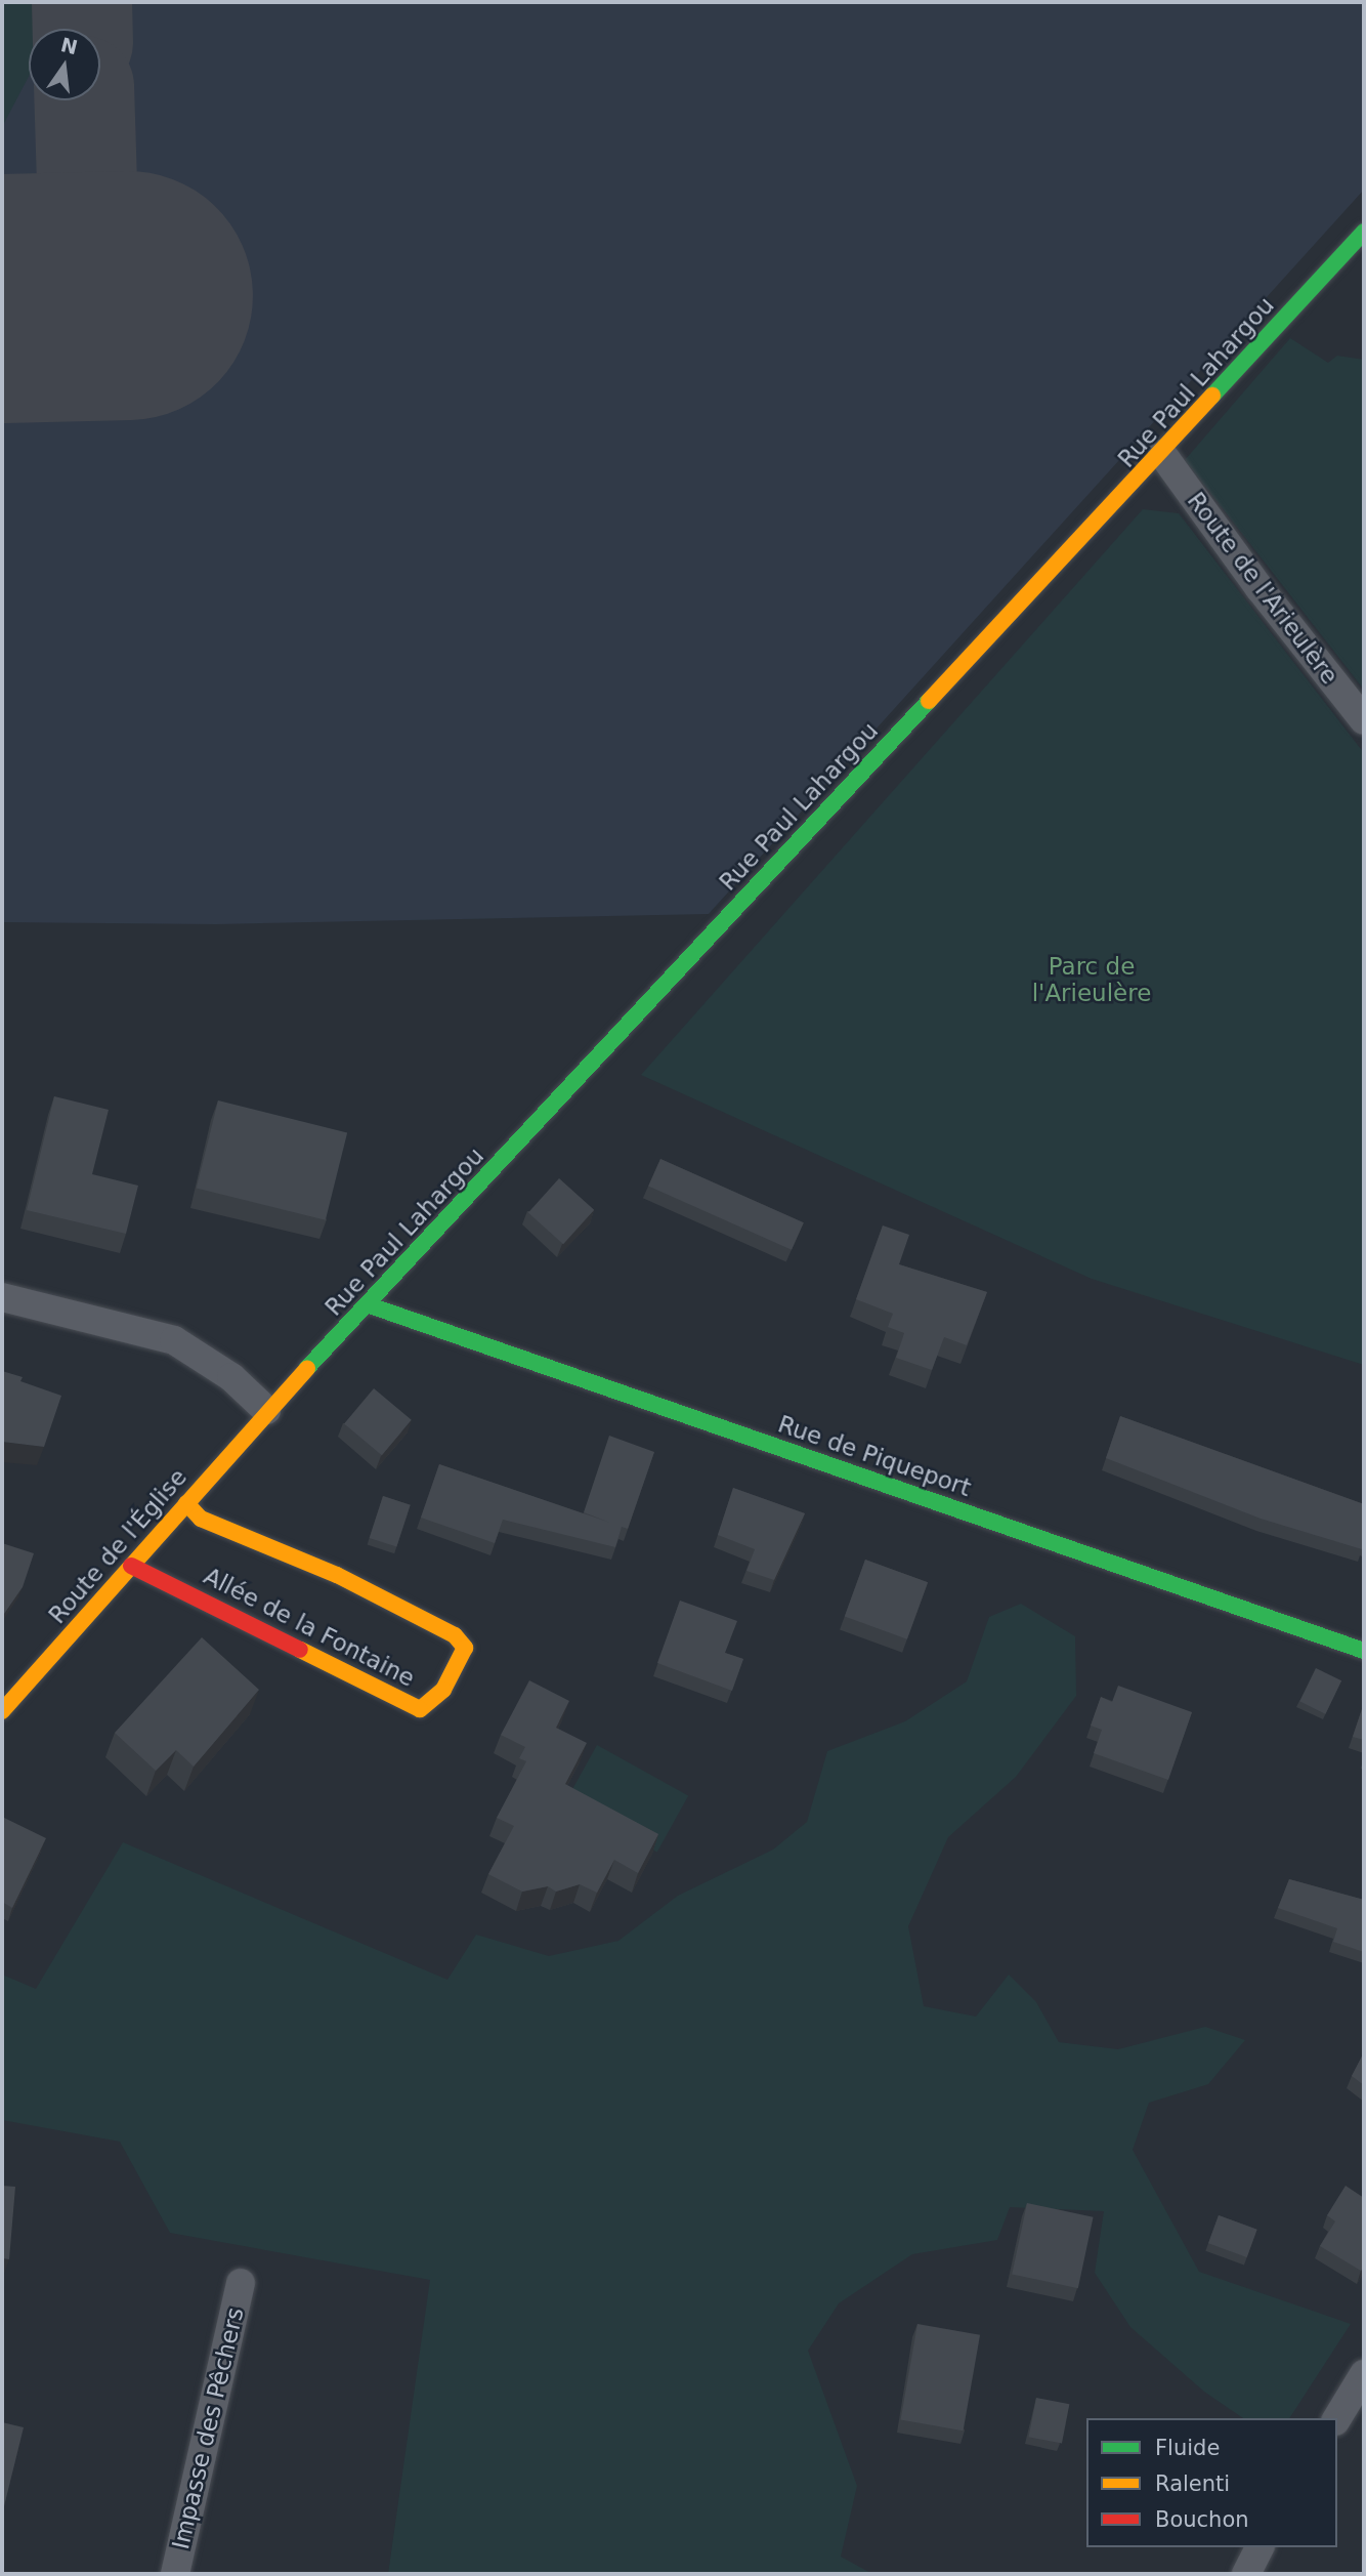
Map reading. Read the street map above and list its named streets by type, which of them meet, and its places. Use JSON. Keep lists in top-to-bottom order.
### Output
{
  "streets": {
    "street": [
      "Rue Paul Lahargou",
      "Route de l'Arieulère",
      "Rue de Piqueport",
      "Route de l'Église",
      "Allée de la Fontaine",
      "Impasse des Pêchers"
    ]
  },
  "crossings": [
    ["Rue Paul Lahargou", "Route de l'Arieulère"],
    ["Rue Paul Lahargou", "Rue de Piqueport"],
    ["Rue Paul Lahargou", "Route de l'Église"],
    ["Route de l'Église", "Allée de la Fontaine"]
  ],
  "parks": ["Parc de l'Arieulère"],
  "legend": ["Fluide", "Ralenti", "Bouchon"],
  "north": "top"
}
